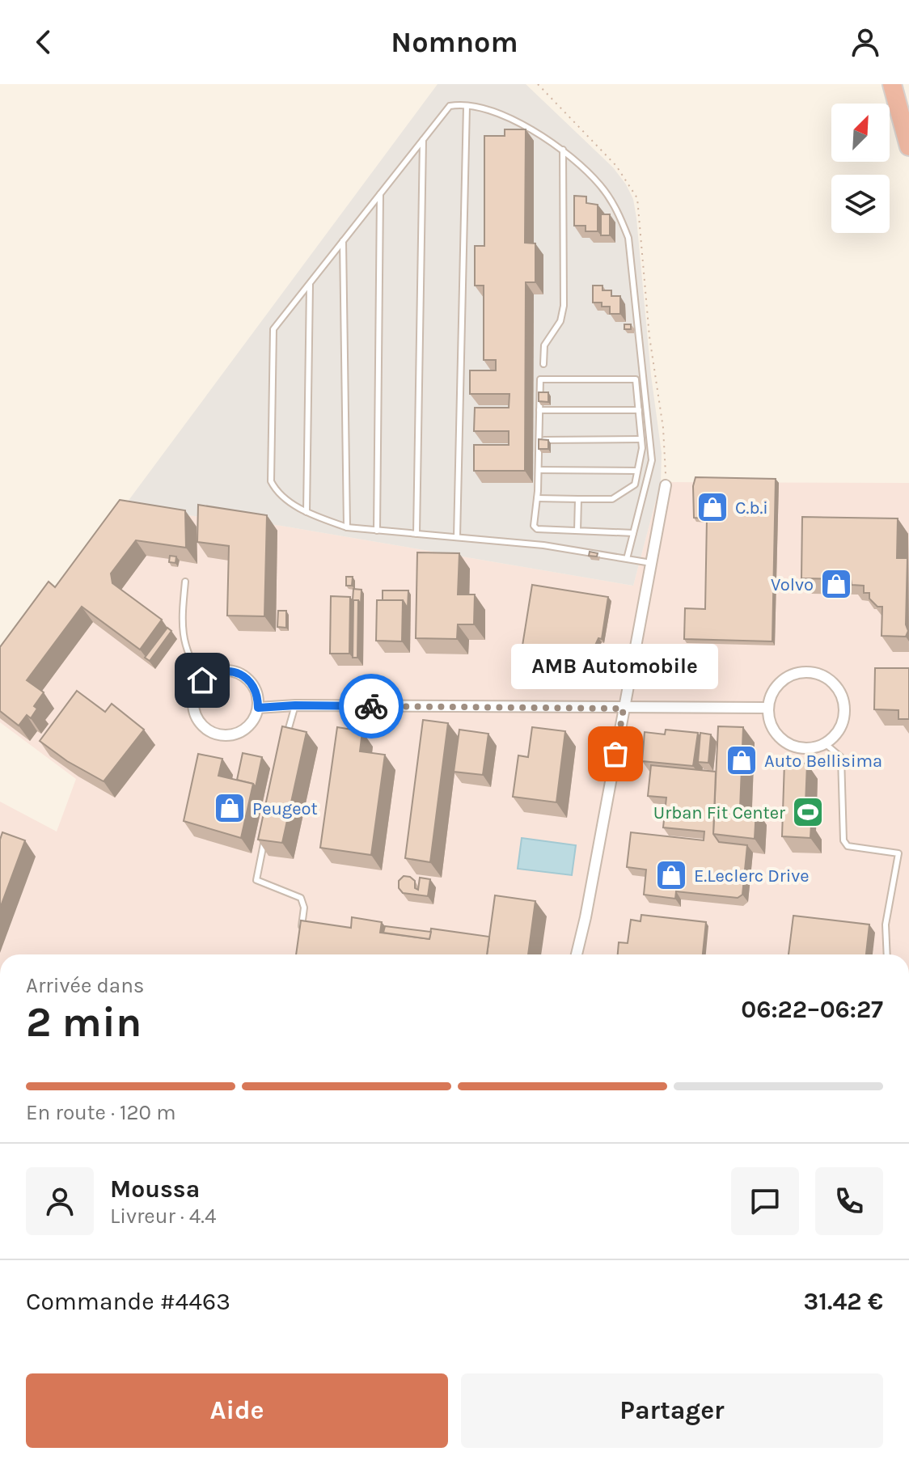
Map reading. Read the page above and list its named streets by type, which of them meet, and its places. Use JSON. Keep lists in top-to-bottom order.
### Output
{
  "places": {
    "shop": [
      "C.b.i",
      "Volvo",
      "Auto Bellisima",
      "Peugeot",
      "E.Leclerc Drive"
    ],
    "other": ["AMB Automobile"],
    "sports": ["Urban Fit Center"]
  },
  "north": "top right",
  "page": {
    "header": "Nomnom",
    "bubble": "AMB Automobile",
    "heading": ["2 min", "Arrivée dans", "06:22–06:27"],
    "panel": [
      "Moussa",
      "Livreur · 4.4",
      "Commande #4463",
      "31.42 €"
    ],
    "bar": "En route · 120 m",
    "buttons": ["Aide", "Partager"]
  }
}
